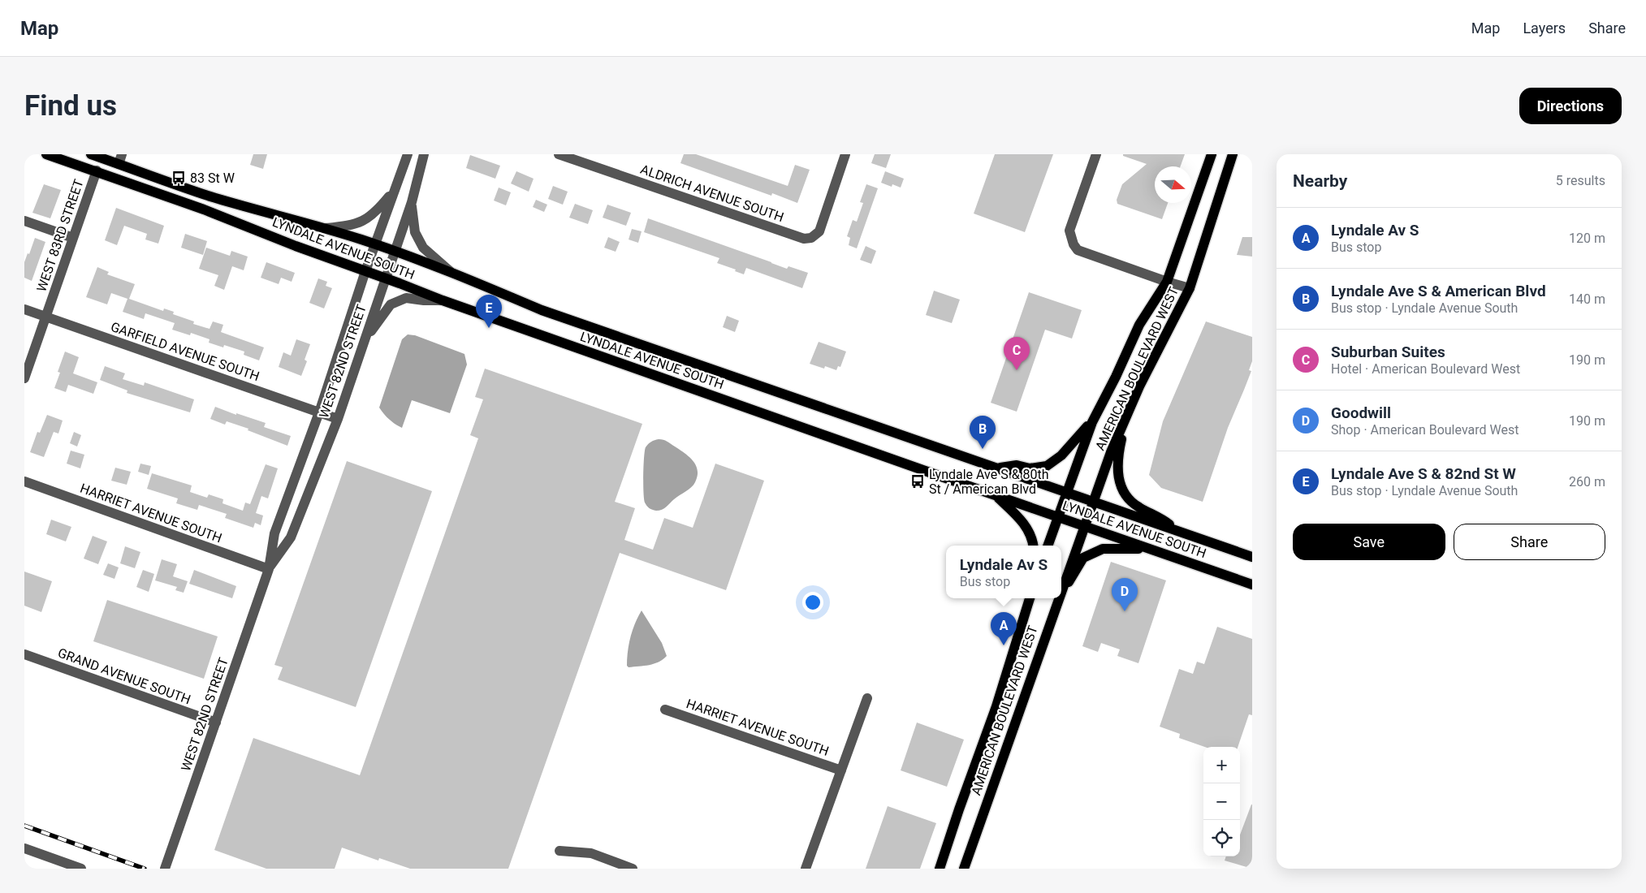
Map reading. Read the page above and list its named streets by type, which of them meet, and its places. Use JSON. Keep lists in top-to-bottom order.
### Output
{
  "streets": {
    "main road": ["LYNDALE AVENUE SOUTH", "AMERICAN BOULEVARD WEST"],
    "street": [
      "ALDRICH AVENUE SOUTH",
      "WEST 83RD STREET",
      "GARFIELD AVENUE SOUTH",
      "WEST 82ND STREET",
      "HARRIET AVENUE SOUTH",
      "GRAND AVENUE SOUTH"
    ]
  },
  "crossings": [
    ["WEST 83RD STREET", "LYNDALE AVENUE SOUTH"],
    ["WEST 83RD STREET", "GARFIELD AVENUE SOUTH"],
    ["LYNDALE AVENUE SOUTH", "WEST 82ND STREET"],
    ["LYNDALE AVENUE SOUTH", "AMERICAN BOULEVARD WEST"],
    ["GARFIELD AVENUE SOUTH", "WEST 82ND STREET"],
    ["WEST 82ND STREET", "HARRIET AVENUE SOUTH"],
    ["WEST 82ND STREET", "GRAND AVENUE SOUTH"]
  ],
  "places": {
    "bus stop": ["83 St W", "Lyndale Ave S & 80th St / American Blvd"]
  },
  "north": "right",
  "page": {
    "header": "Map",
    "nav": ["Map", "Layers", "Share"],
    "buttons": [
      "Directions",
      ["Save", "Share"]
    ],
    "title": "Find us",
    "heading": ["Nearby", "5 results"],
    "list": [
      {
        "mark": "A",
        "name": "Lyndale Av S",
        "note": "Bus stop",
        "value": "120 m"
      },
      {
        "mark": "B",
        "name": "Lyndale Ave S & American Blvd",
        "note": "Bus stop · Lyndale Avenue South",
        "value": "140 m"
      },
      {
        "mark": "C",
        "name": "Suburban Suites",
        "note": "Hotel · American Boulevard West",
        "value": "190 m"
      },
      {
        "mark": "D",
        "name": "Goodwill",
        "note": "Shop · American Boulevard West",
        "value": "190 m"
      },
      {
        "mark": "E",
        "name": "Lyndale Ave S & 82nd St W",
        "note": "Bus stop · Lyndale Avenue South",
        "value": "260 m"
      }
    ],
    "pins": [
      "E",
      "C",
      "B",
      "D",
      "A"
    ],
    "popup": ["Lyndale Av S", "Bus stop"],
    "map_buttons": ["+", "−"]
  }
}
